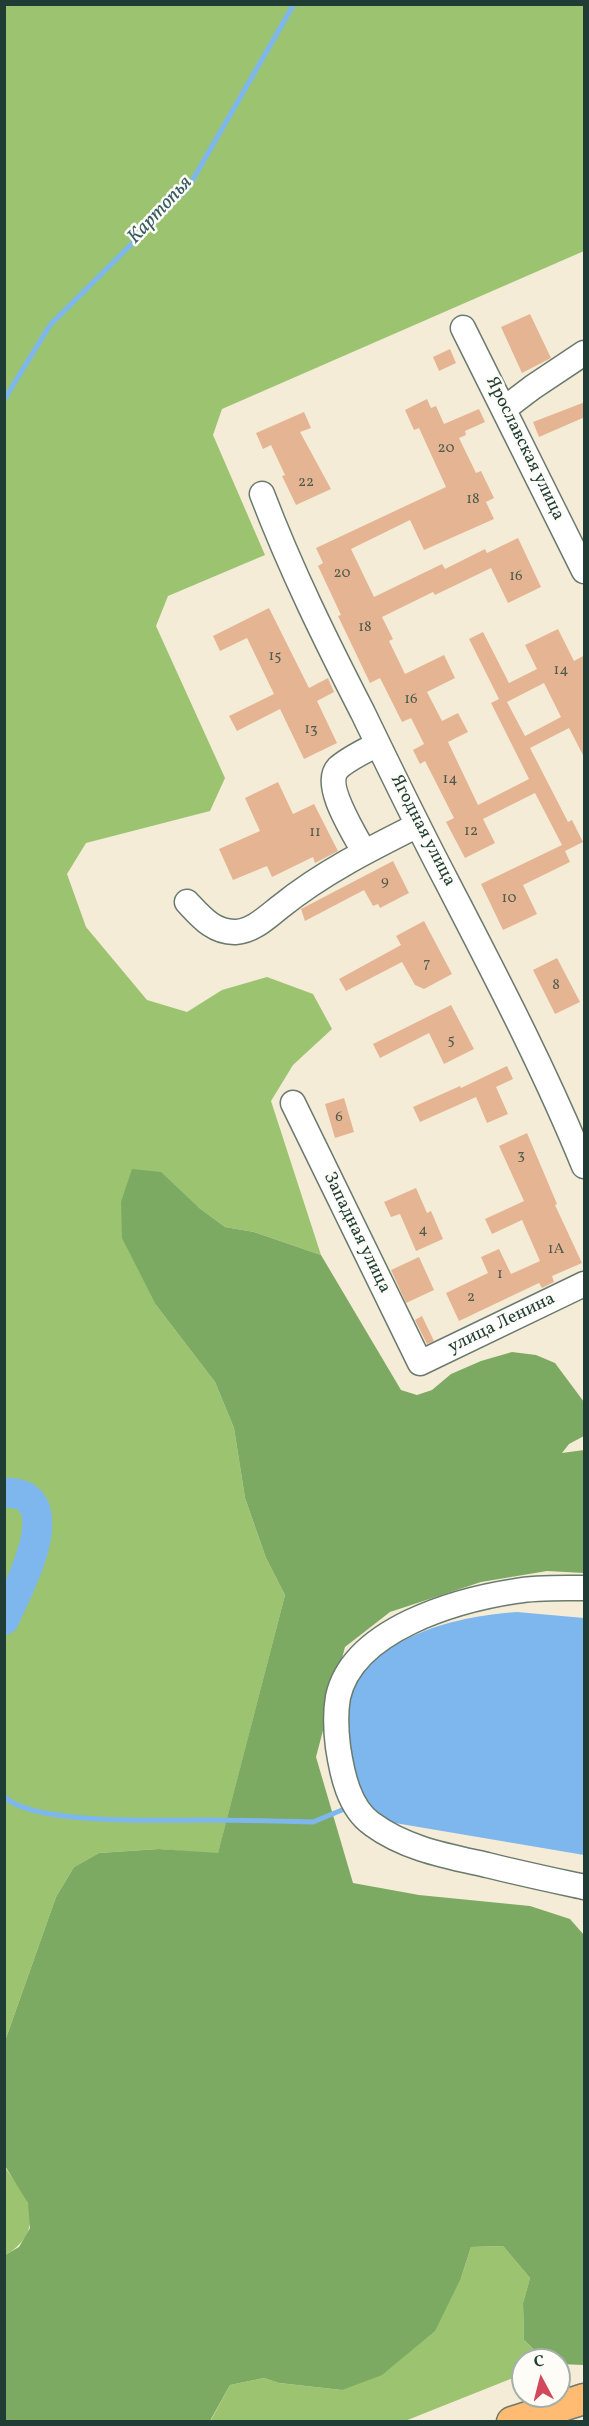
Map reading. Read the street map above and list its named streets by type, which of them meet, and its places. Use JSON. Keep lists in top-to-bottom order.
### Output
{
  "streets": {
    "street": [
      "Ярославская улица",
      "Ягодная улица",
      "Западная улица",
      "улица Ленина"
    ]
  },
  "crossings": [
    ["Западная улица", "улица Ленина"]
  ],
  "water": ["Картопья"],
  "house_numbers": [
    "20",
    "22",
    "18",
    "20",
    "16",
    "18",
    "15",
    "14",
    "16",
    "13",
    "14",
    "12",
    "11",
    "9",
    "10",
    "7",
    "8",
    "5",
    "6",
    "3",
    "4",
    "1А",
    "1",
    "2"
  ],
  "north": "top"
}
